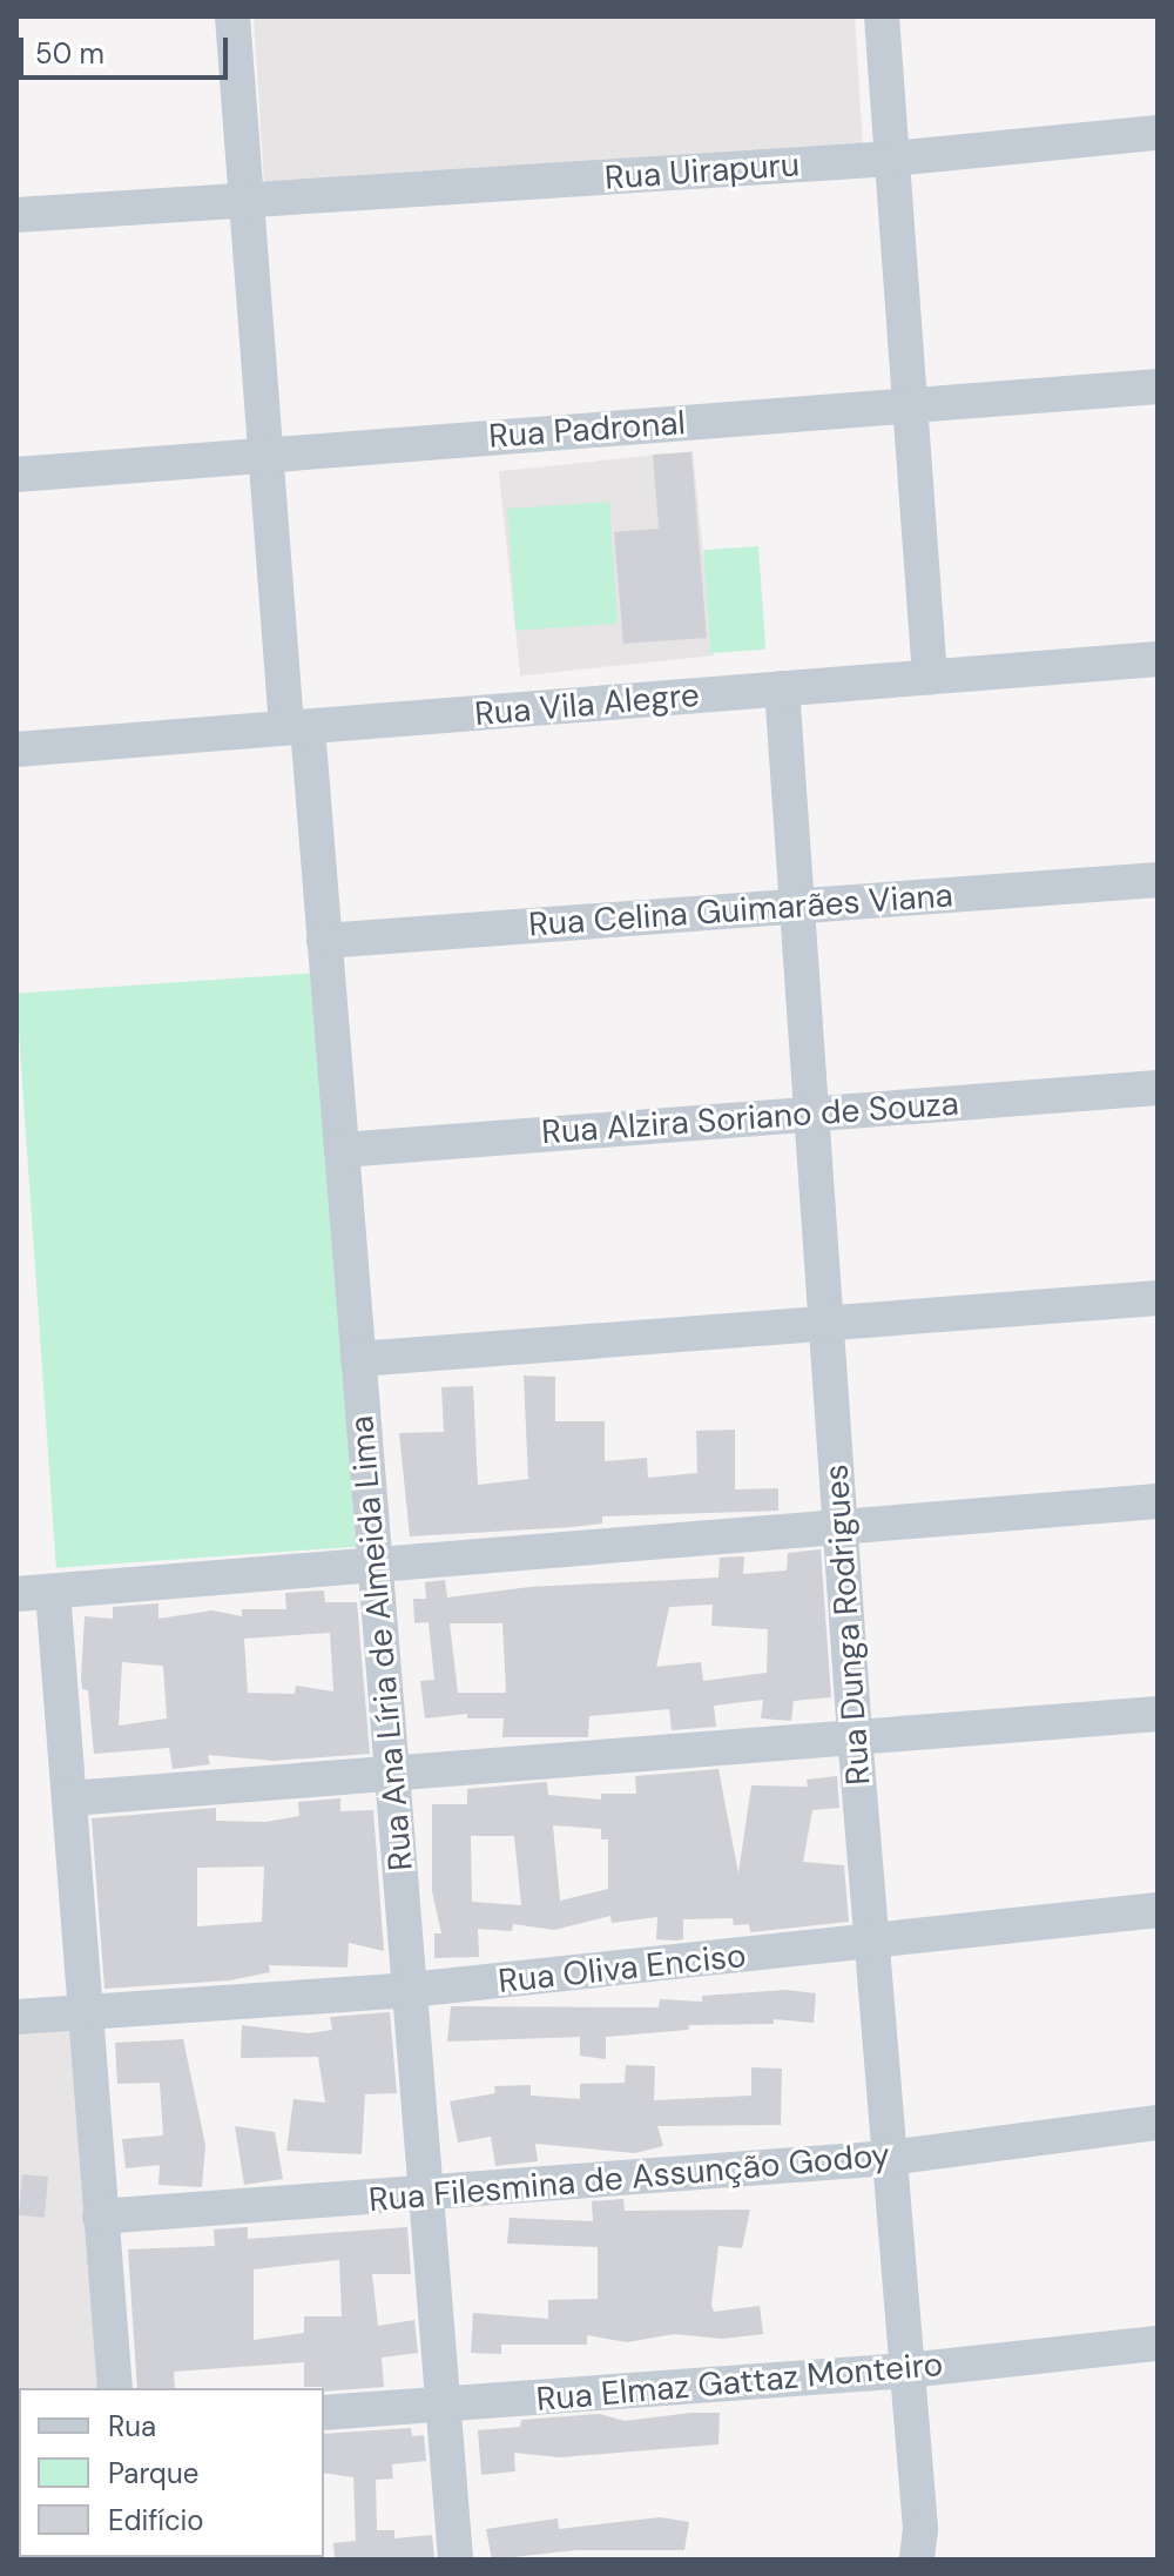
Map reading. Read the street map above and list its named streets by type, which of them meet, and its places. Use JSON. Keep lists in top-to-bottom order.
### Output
{
  "streets": {
    "street": [
      "Rua Uirapuru",
      "Rua Padronal",
      "Rua Vila Alegre",
      "Rua Celina Guimarães Viana",
      "Rua Alzira Soriano de Souza",
      "Rua Dunga Rodrigues",
      "Rua Ana Líria de Almeida Lima",
      "Rua Oliva Enciso",
      "Rua Filesmina de Assunção Godoy",
      "Rua Elmaz Gattaz Monteiro"
    ]
  },
  "crossings": [
    ["Rua Uirapuru", "Rua Ana Líria de Almeida Lima"],
    ["Rua Padronal", "Rua Ana Líria de Almeida Lima"],
    ["Rua Vila Alegre", "Rua Dunga Rodrigues"],
    ["Rua Vila Alegre", "Rua Ana Líria de Almeida Lima"],
    ["Rua Celina Guimarães Viana", "Rua Dunga Rodrigues"],
    ["Rua Celina Guimarães Viana", "Rua Ana Líria de Almeida Lima"],
    ["Rua Alzira Soriano de Souza", "Rua Dunga Rodrigues"],
    ["Rua Alzira Soriano de Souza", "Rua Ana Líria de Almeida Lima"],
    ["Rua Dunga Rodrigues", "Rua Oliva Enciso"],
    ["Rua Dunga Rodrigues", "Rua Filesmina de Assunção Godoy"],
    ["Rua Dunga Rodrigues", "Rua Elmaz Gattaz Monteiro"],
    ["Rua Ana Líria de Almeida Lima", "Rua Oliva Enciso"],
    ["Rua Ana Líria de Almeida Lima", "Rua Filesmina de Assunção Godoy"],
    ["Rua Ana Líria de Almeida Lima", "Rua Elmaz Gattaz Monteiro"]
  ],
  "legend": ["Rua", "Parque", "Edifício"],
  "scale_bar": "50 m"
}
